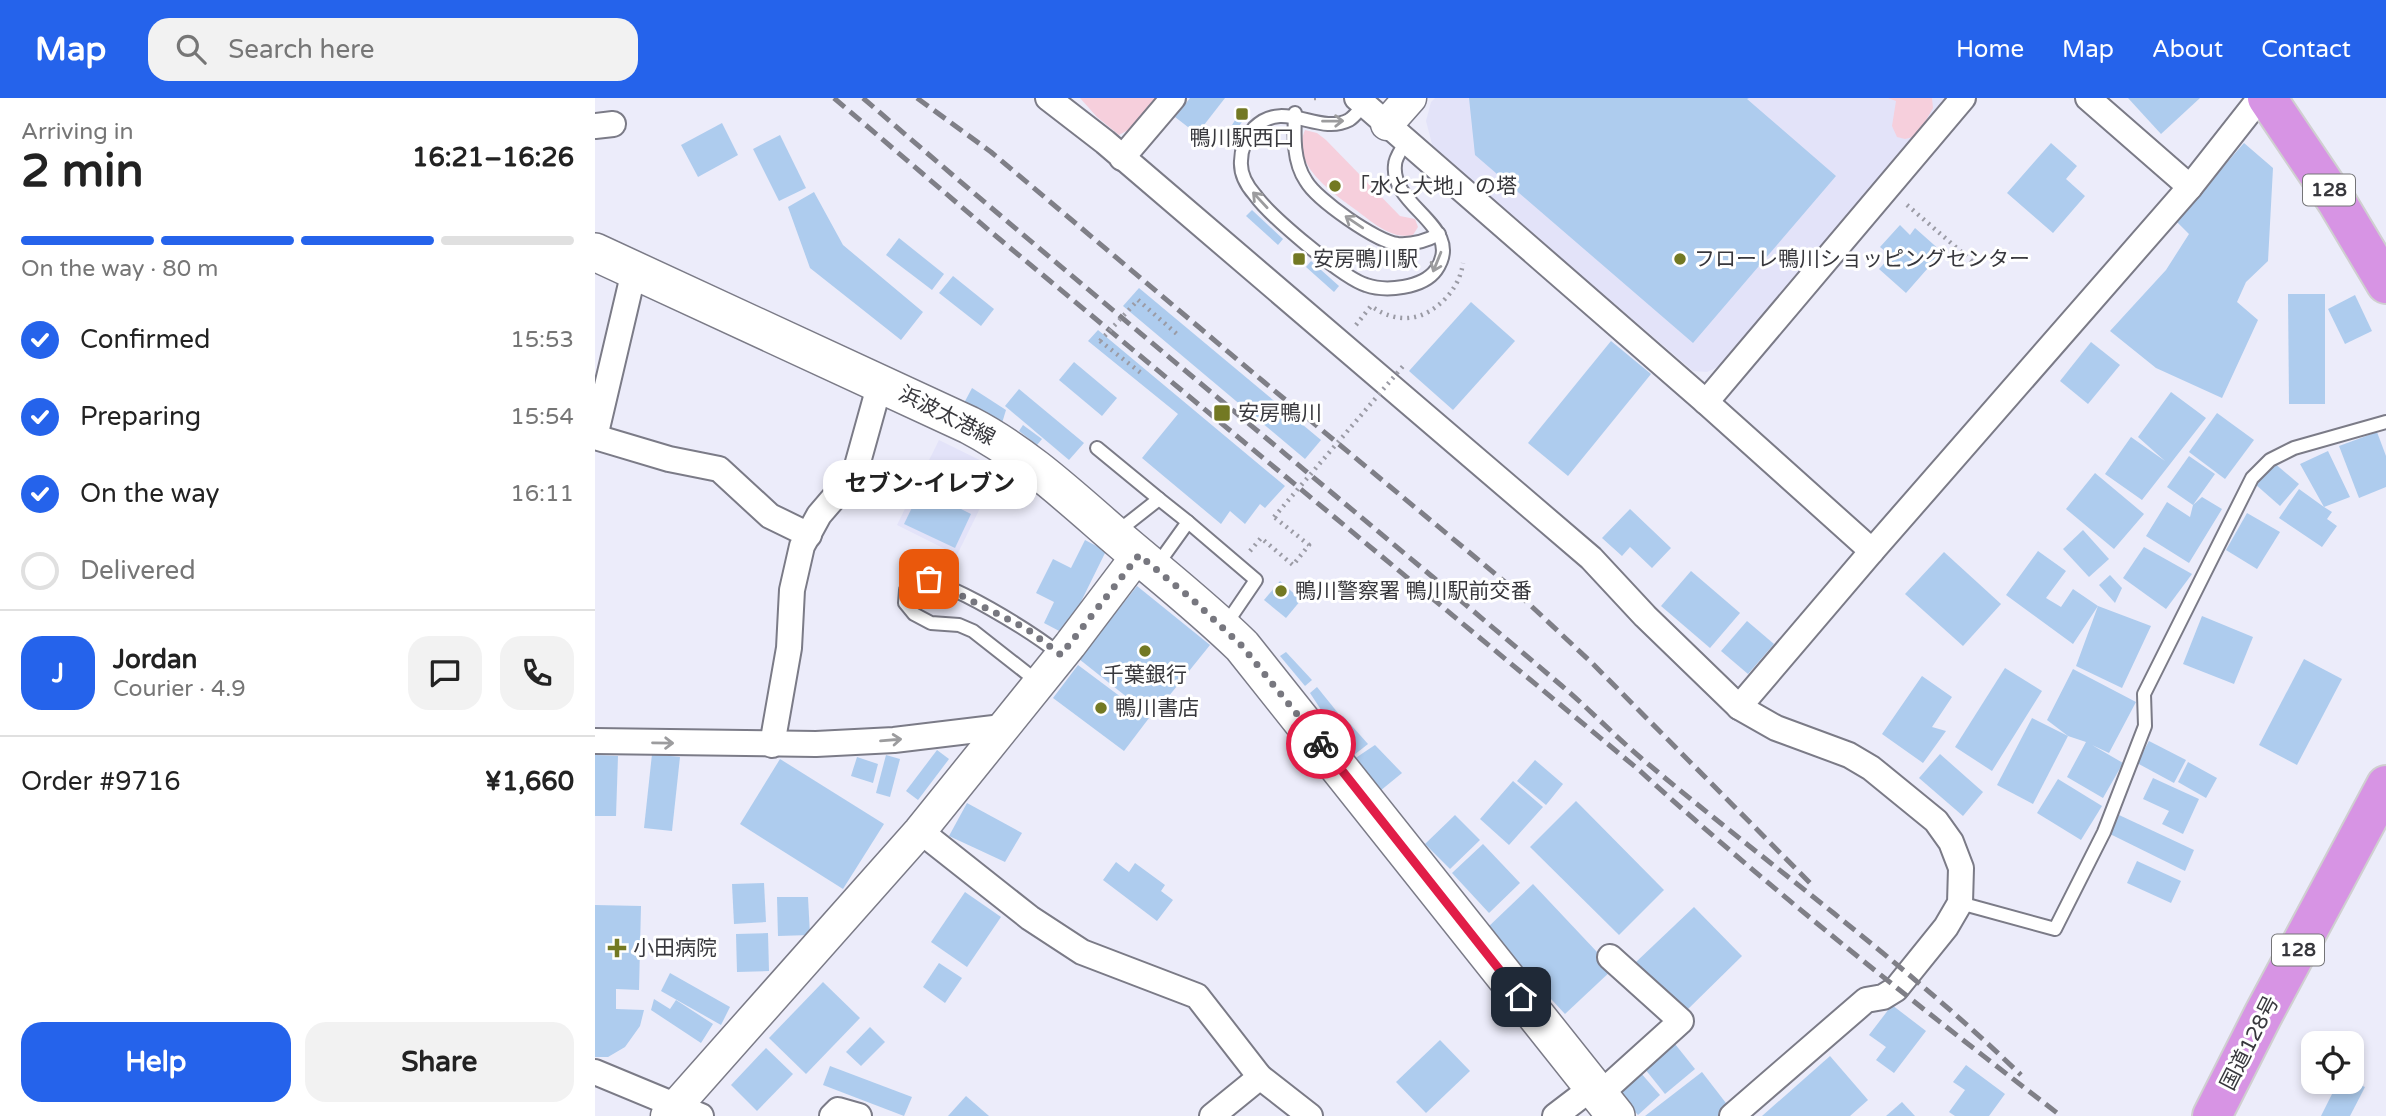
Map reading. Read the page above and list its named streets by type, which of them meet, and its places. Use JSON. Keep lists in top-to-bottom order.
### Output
{
  "streets": {
    "highway": ["128", "国道128号"],
    "main road": ["浜波太港線"]
  },
  "places": {
    "transit": ["鴨川駅西口", "安房鴨川駅", "安房鴨川"],
    "other": [
      "「水と大地」の塔",
      "フローレ鴨川ショッピングセンター",
      "セブン-イレブン",
      "鴨川警察署 鴨川駅前交番",
      "千葉銀行",
      "鴨川書店"
    ],
    "health": ["小田病院"]
  },
  "page": {
    "header": "Map",
    "search": "Search here",
    "nav": [
      "Home",
      "Map",
      "About",
      "Contact"
    ],
    "heading": ["2 min", "Arriving in", "16:21–16:26"],
    "panel": [
      "Jordan",
      "Courier · 4.9",
      "Order #9716",
      "¥1,660"
    ],
    "bar": "On the way · 80 m",
    "list": [
      ["Confirmed", "15:53"],
      ["Preparing", "15:54"],
      ["On the way", "16:11"],
      "Delivered"
    ],
    "bubble": "セブン-イレブン",
    "round": "J",
    "buttons": ["Help", "Share"]
  }
}
